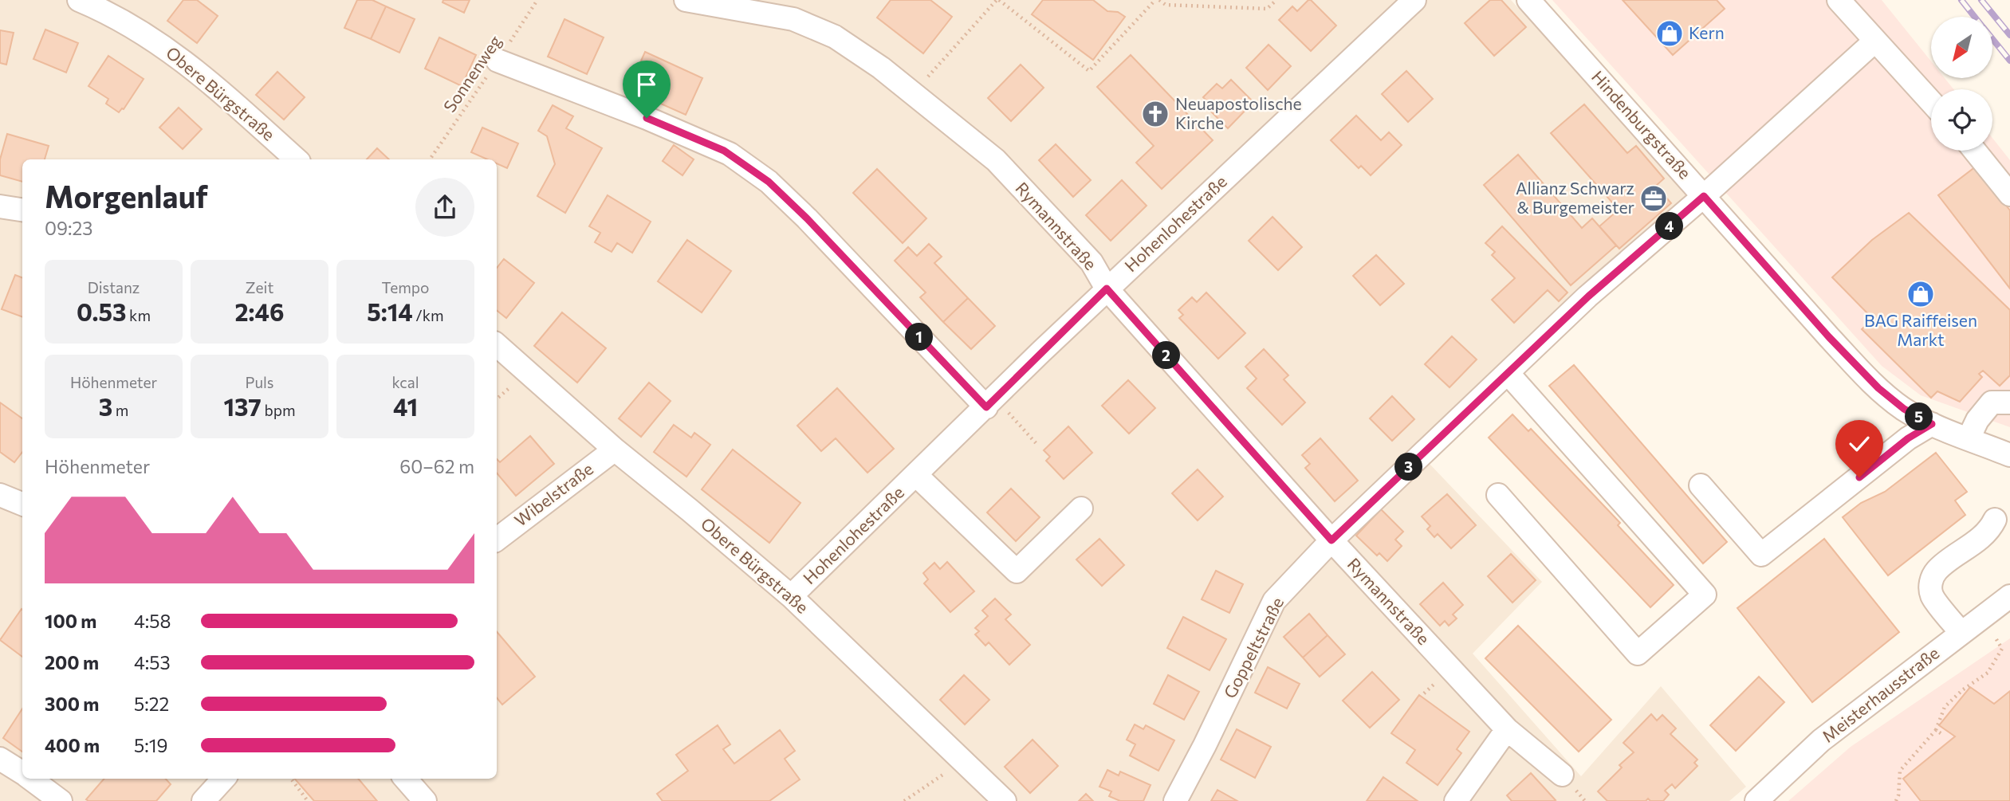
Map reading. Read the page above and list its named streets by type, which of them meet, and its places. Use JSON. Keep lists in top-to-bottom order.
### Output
{
  "streets": {
    "street": [
      "Obere Bürgstraße",
      "Hindenburgstraße",
      "Hohenlohestraße",
      "Rymannstraße",
      "Wibelstraße",
      "Goppeltstraße",
      "Meisterhausstraße"
    ],
    "path": ["Sonnenweg"]
  },
  "crossings": [
    ["Obere Bürgstraße", "Hohenlohestraße"],
    ["Obere Bürgstraße", "Wibelstraße"],
    ["Hindenburgstraße", "Goppeltstraße"],
    ["Hohenlohestraße", "Rymannstraße"],
    ["Rymannstraße", "Goppeltstraße"]
  ],
  "places": {
    "shop": ["Kern", "BAG Raiffeisen Markt"],
    "church": ["Neuapostolische Kirche"],
    "office": ["Allianz Schwarz & Burgemeister"]
  },
  "north": "bottom left",
  "page": {
    "heading": ["Morgenlauf", "09:23"],
    "pins": [
      "4",
      "1",
      "2",
      "5",
      "3"
    ],
    "stats": [
      ["Distanz", "0.53 km"],
      ["Zeit", "2:46"],
      ["Tempo", "5:14 /km"],
      ["Höhenmeter", "3 m"],
      ["Puls", "137 bpm"],
      ["kcal", "41"]
    ],
    "chart": ["Höhenmeter", "60–62 m"],
    "list": [
      {
        "name": "100 m",
        "note": "4:58"
      },
      {
        "name": "200 m",
        "note": "4:53"
      },
      {
        "name": "300 m",
        "note": "5:22"
      },
      {
        "name": "400 m",
        "note": "5:19"
      }
    ]
  }
}
